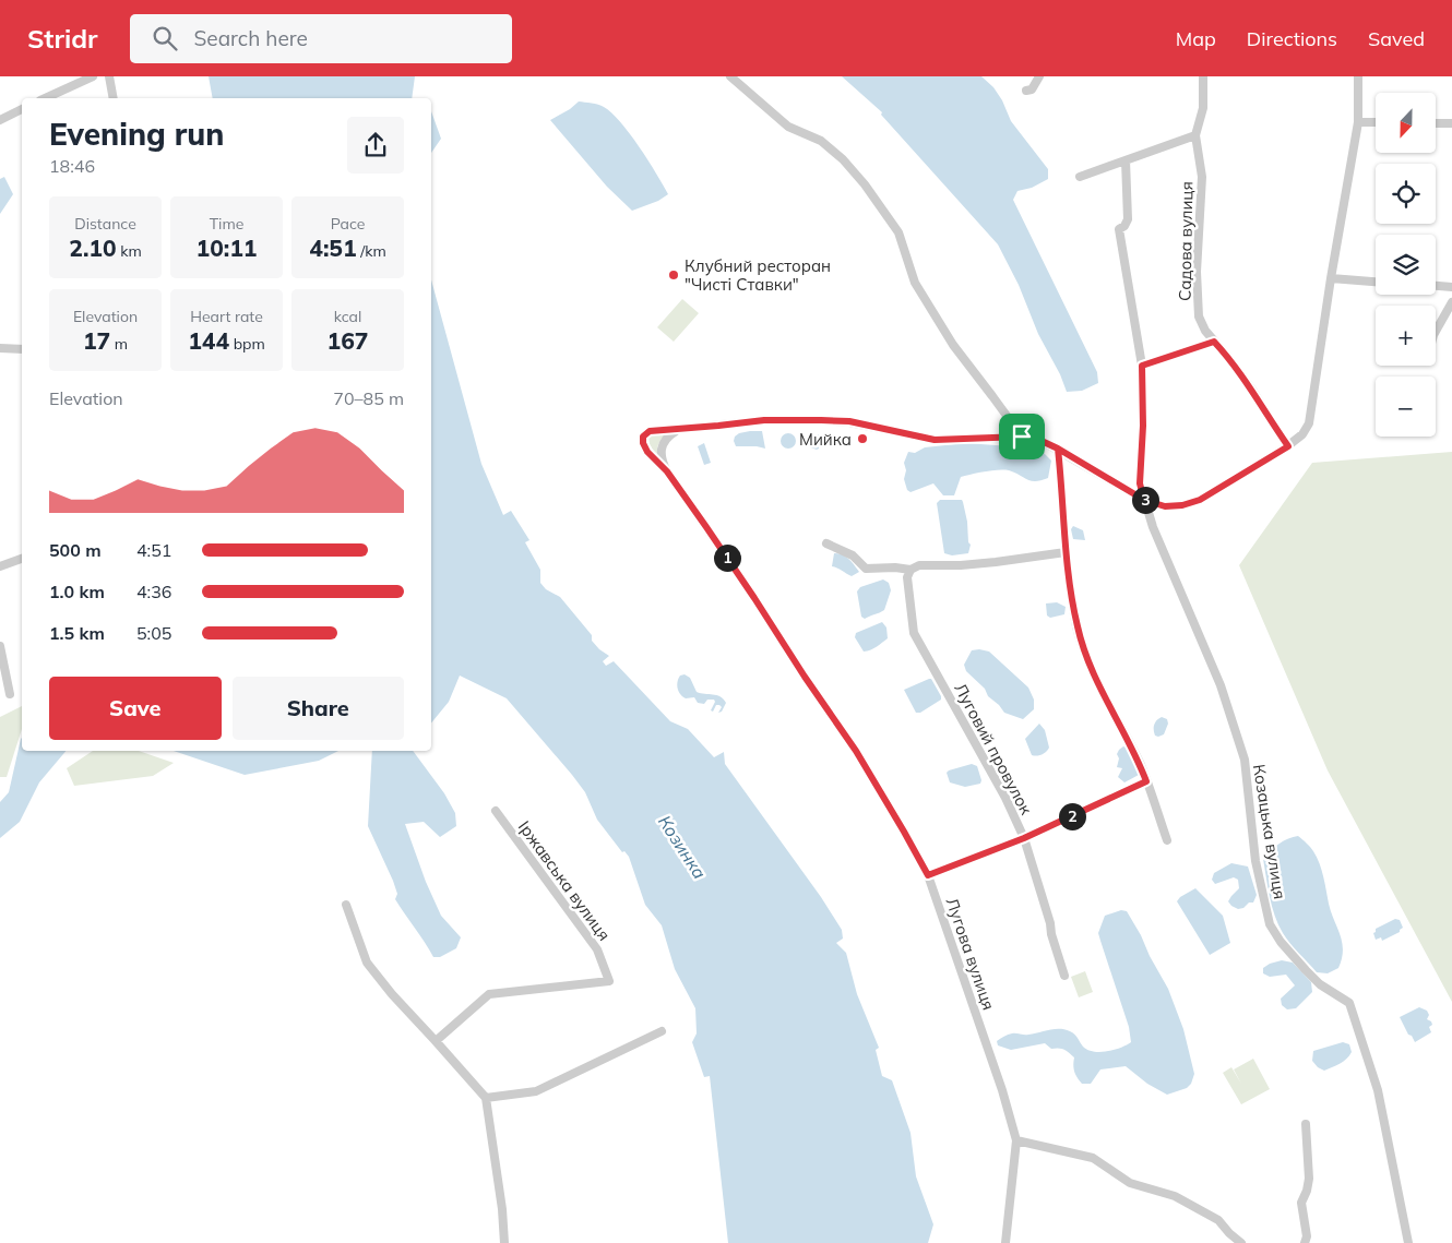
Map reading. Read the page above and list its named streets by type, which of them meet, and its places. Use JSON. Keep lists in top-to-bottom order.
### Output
{
  "streets": {
    "street": [
      "Садова вулиця",
      "Луговий провулок",
      "Козацька вулиця",
      "Іржавська вулиця",
      "Лугова вулиця"
    ]
  },
  "water": ["Козинка"],
  "places": ["Клубний ресторан \"Чисті Ставки\"", "Мийка"],
  "north": "bottom",
  "page": {
    "header": "Stridr",
    "search": "Search here",
    "nav": ["Map", "Directions", "Saved"],
    "map_buttons": ["+", "−"],
    "heading": ["Evening run", "18:46"],
    "stats": [
      ["Distance", "2.10 km"],
      ["Time", "10:11"],
      ["Pace", "4:51 /km"],
      ["Elevation", "17 m"],
      ["Heart rate", "144 bpm"],
      ["kcal", "167"]
    ],
    "chart": ["Elevation", "70–85 m"],
    "pins": ["3", "1", "2"],
    "list": [
      {
        "name": "500 m",
        "note": "4:51"
      },
      {
        "name": "1.0 km",
        "note": "4:36"
      },
      {
        "name": "1.5 km",
        "note": "5:05"
      }
    ],
    "buttons": ["Save", "Share"]
  }
}
